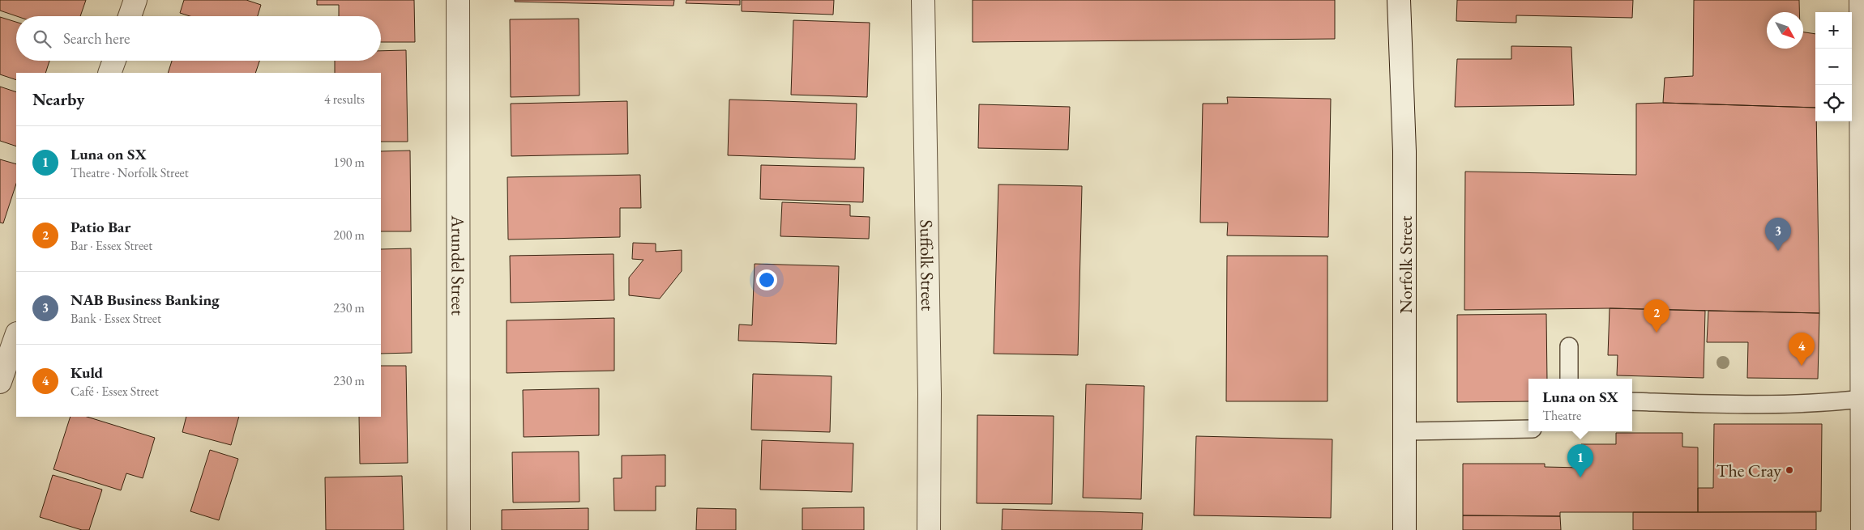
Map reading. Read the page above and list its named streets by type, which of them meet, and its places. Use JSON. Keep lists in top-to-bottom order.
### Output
{
  "streets": {
    "street": ["Suffolk Street", "Norfolk Street", "Arundel Street"]
  },
  "places": ["The Cray"],
  "north": "bottom right",
  "page": {
    "map_buttons": ["+", "−"],
    "search": "Search here",
    "heading": ["Nearby", "4 results"],
    "list": [
      {
        "mark": "1",
        "name": "Luna on SX",
        "note": "Theatre · Norfolk Street",
        "value": "190 m"
      },
      {
        "mark": "2",
        "name": "Patio Bar",
        "note": "Bar · Essex Street",
        "value": "200 m"
      },
      {
        "mark": "3",
        "name": "NAB Business Banking",
        "note": "Bank · Essex Street",
        "value": "230 m"
      },
      {
        "mark": "4",
        "name": "Kuld",
        "note": "Café · Essex Street",
        "value": "230 m"
      }
    ],
    "pins": [
      "3",
      "2",
      "4",
      "1"
    ],
    "popup": ["Luna on SX", "Theatre"]
  }
}
